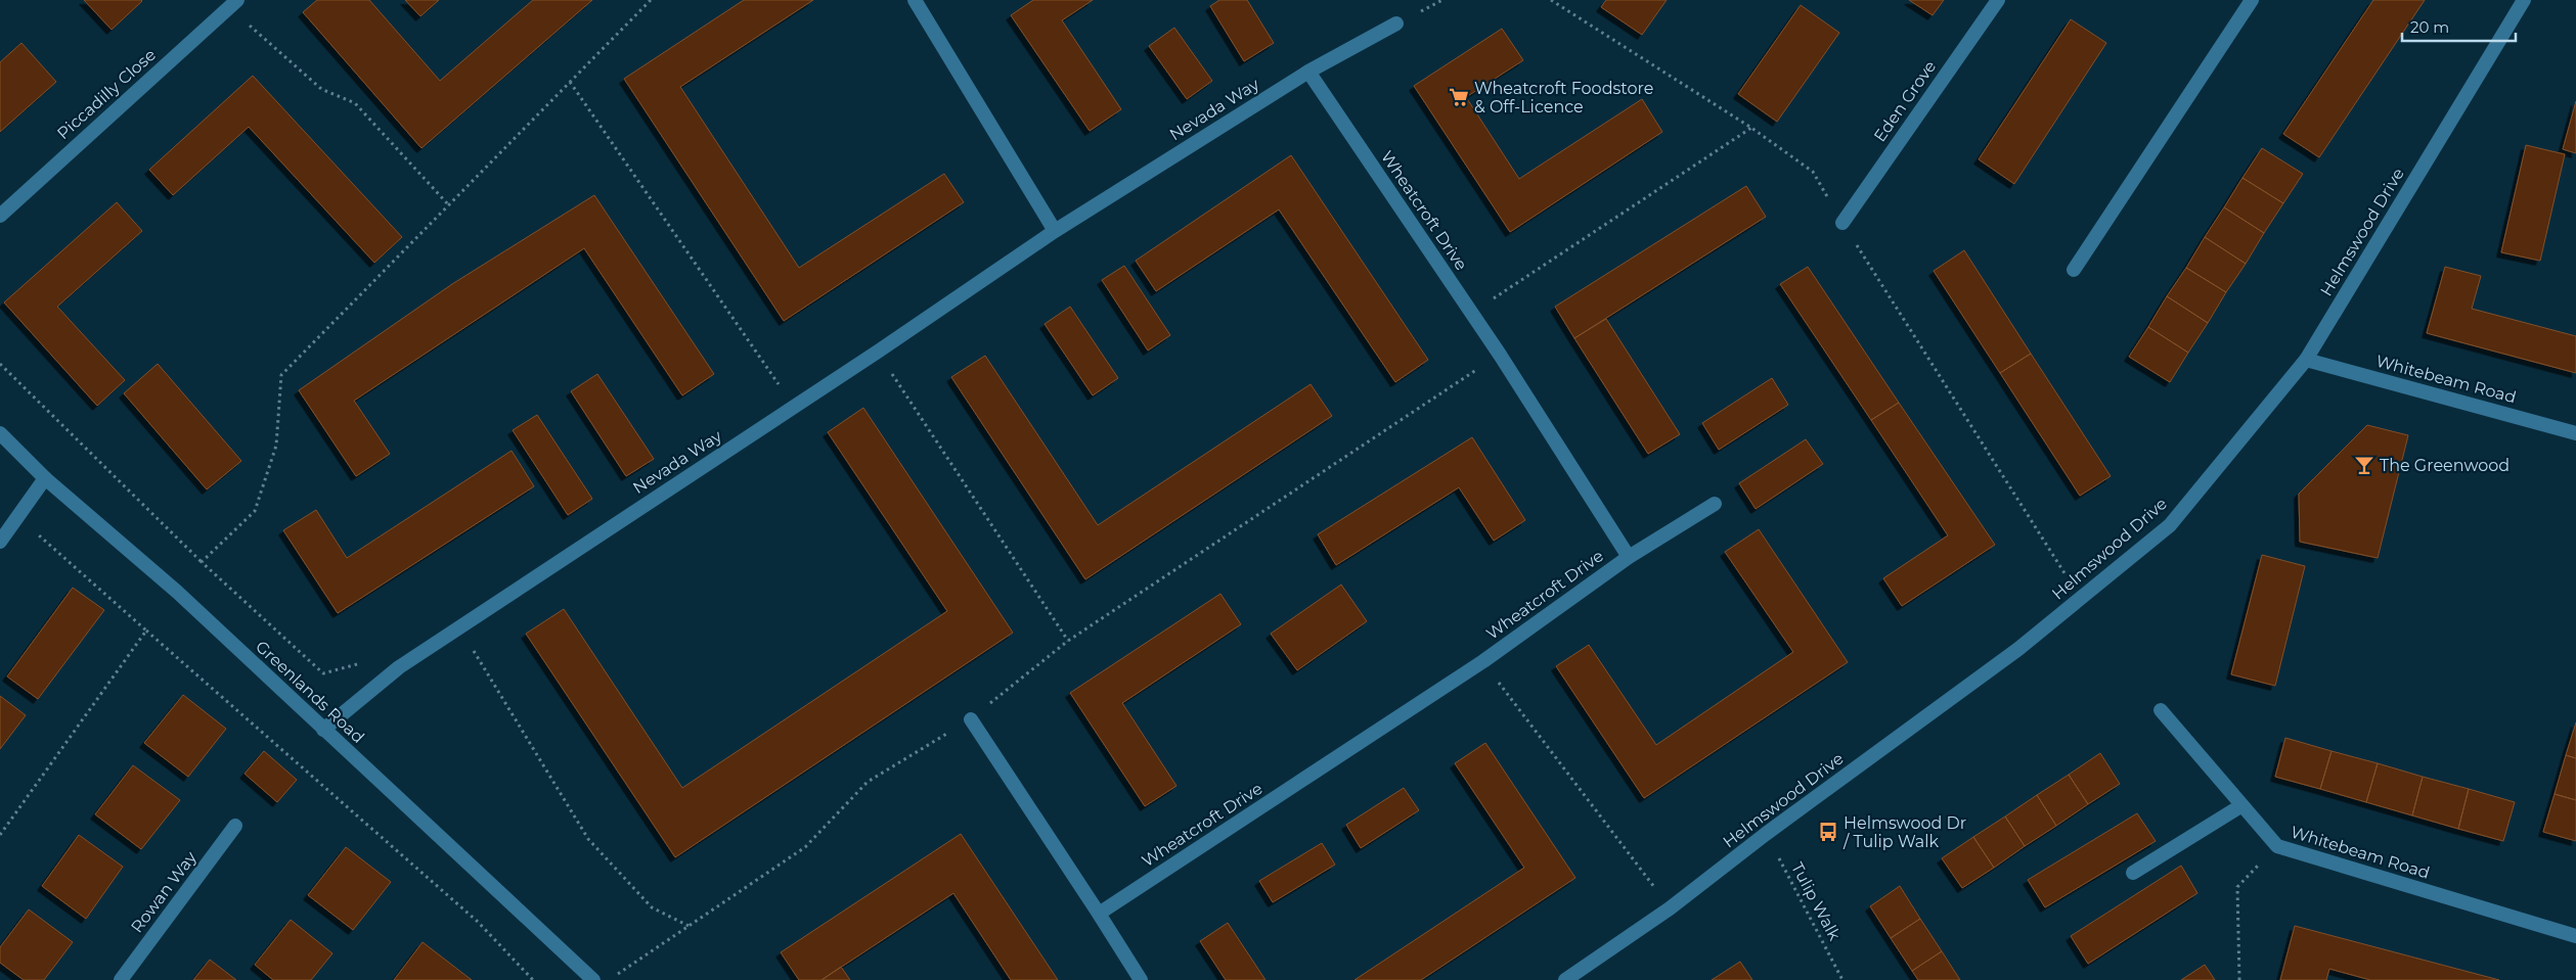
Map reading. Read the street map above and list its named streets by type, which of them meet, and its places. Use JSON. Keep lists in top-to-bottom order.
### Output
{
  "streets": {
    "street": [
      "Piccadilly Close",
      "Eden Grove",
      "Nevada Way",
      "Wheatcroft Drive",
      "Helmswood Drive",
      "Whitebeam Road",
      "Greenlands Road",
      "Rowan Way"
    ],
    "path": ["Tulip Walk"]
  },
  "crossings": [
    ["Nevada Way", "Wheatcroft Drive"],
    ["Nevada Way", "Greenlands Road"],
    ["Helmswood Drive", "Whitebeam Road"],
    ["Helmswood Drive", "Tulip Walk"]
  ],
  "places": {
    "supermarket": ["Wheatcroft Foodstore & Off-Licence"],
    "bar": ["The Greenwood"],
    "bus stop": ["Helmswood Dr / Tulip Walk"]
  },
  "scale_bar": "20 m"
}
